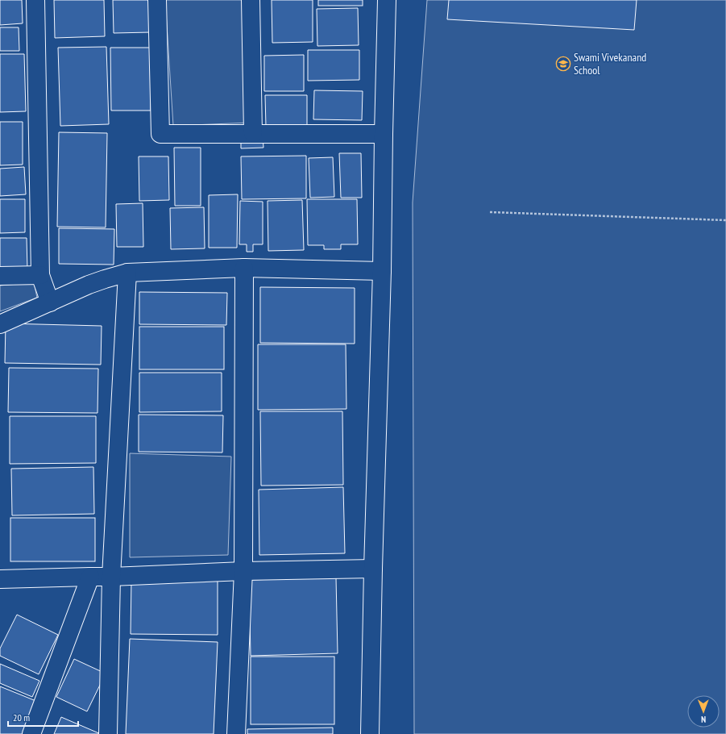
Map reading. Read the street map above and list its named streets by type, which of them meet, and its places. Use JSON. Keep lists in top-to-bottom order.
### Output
{
  "places": {
    "school or university": ["Swami Vivekanand School"]
  },
  "scale_bar": "20 m",
  "north": "bottom"
}
